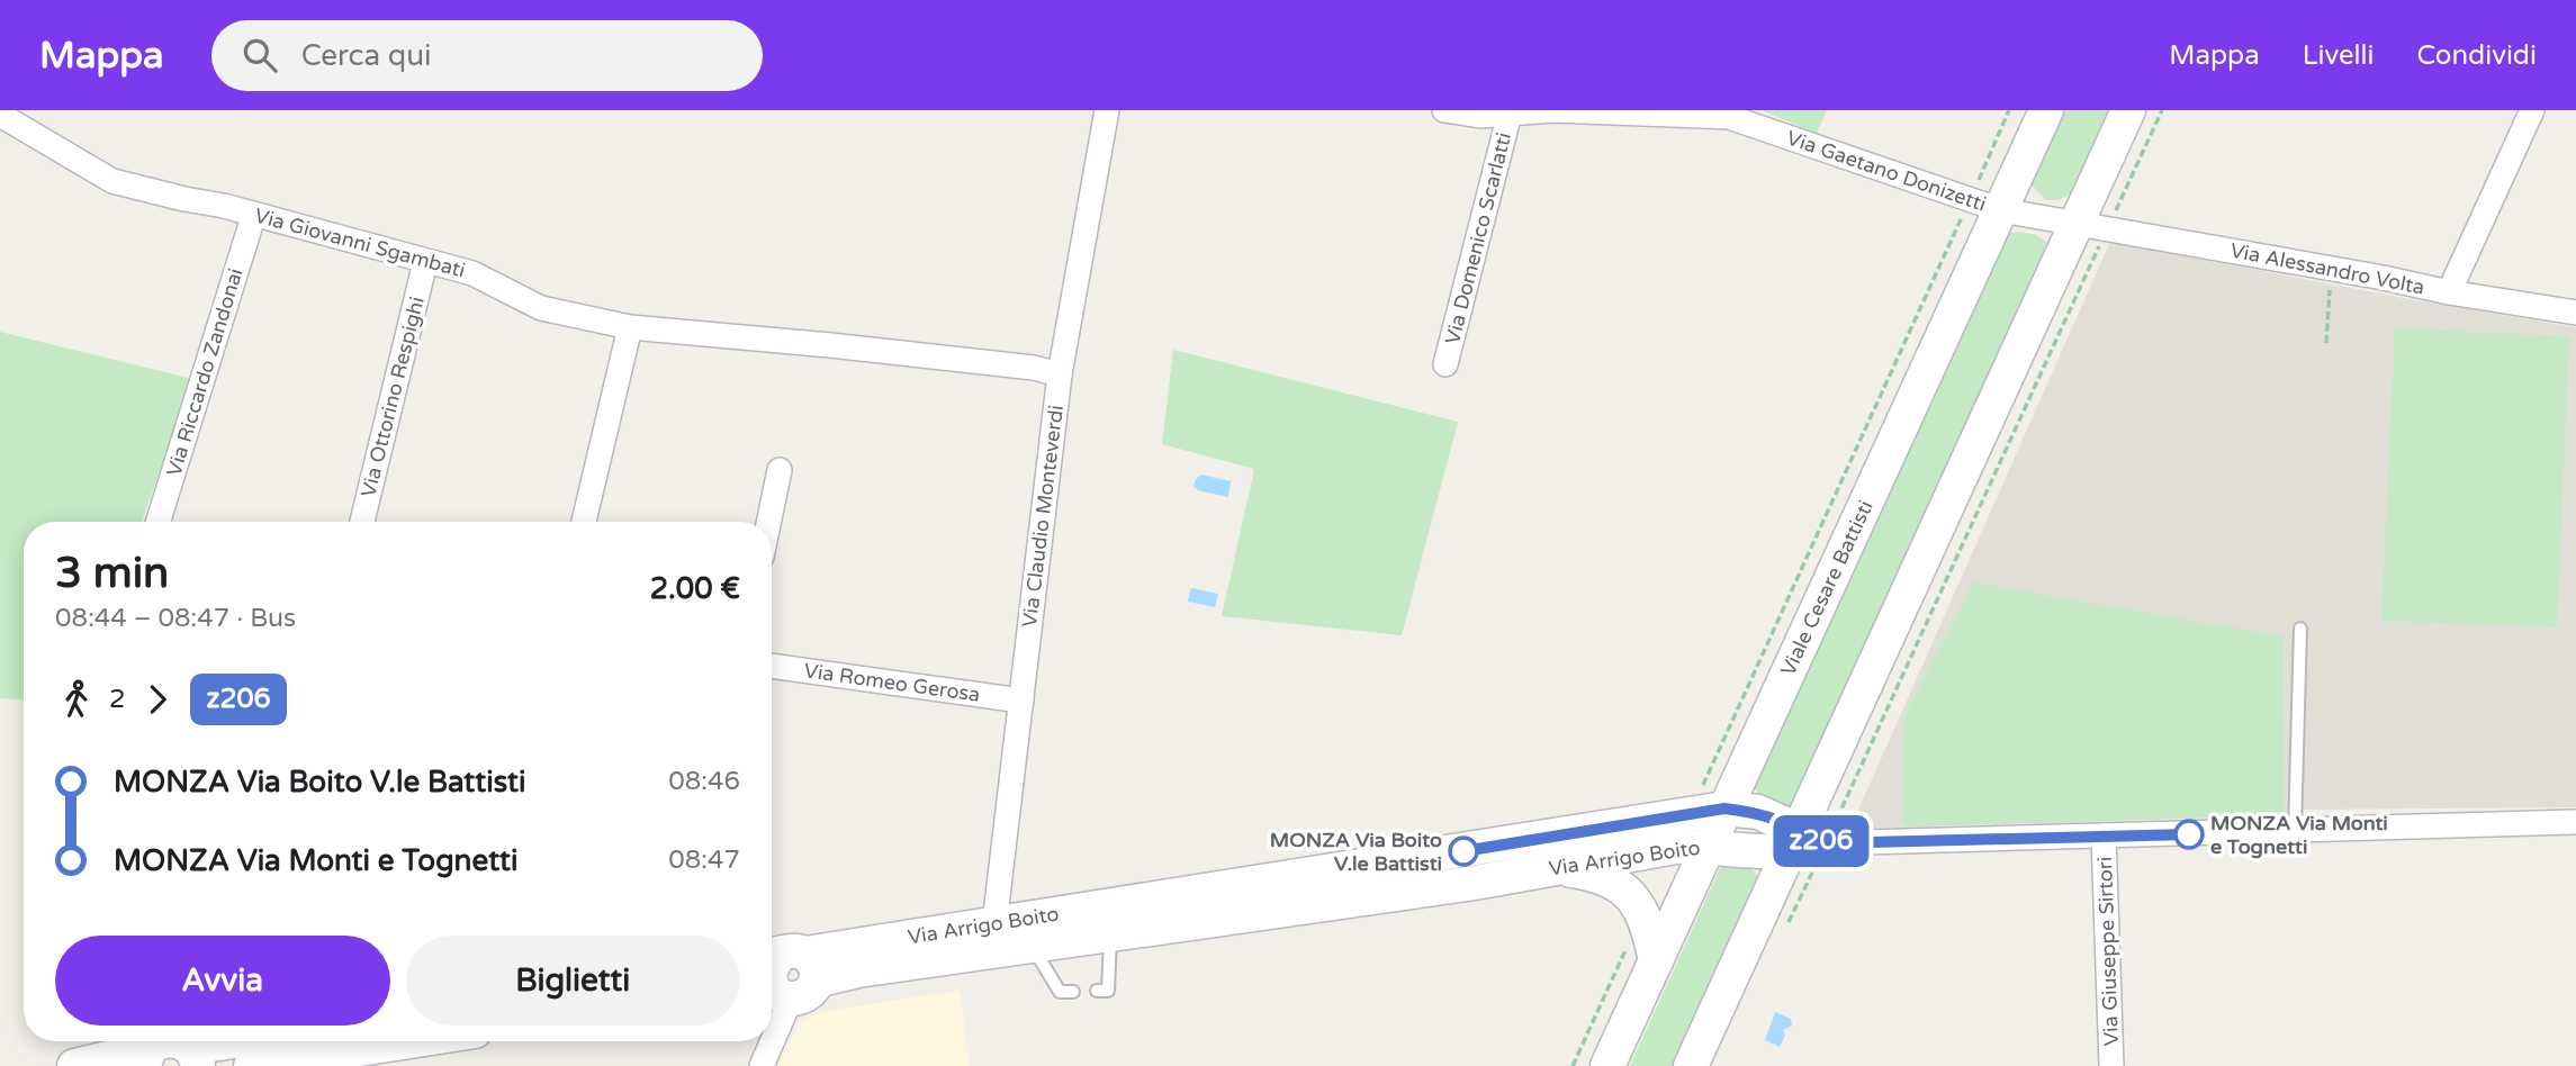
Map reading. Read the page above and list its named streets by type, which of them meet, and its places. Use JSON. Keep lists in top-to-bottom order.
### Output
{
  "streets": {
    "street": [
      "Via Gaetano Donizetti",
      "Via Domenico Scarlatti",
      "Via Giovanni Sgambati",
      "Via Alessandro Volta",
      "Via Riccardo Zandonai",
      "Via Ottorino Respighi",
      "Via Claudio Monteverdi",
      "Viale Cesare Battisti",
      "Via Romeo Gerosa",
      "Via Arrigo Boito",
      "Via Giuseppe Sirtori"
    ]
  },
  "crossings": [
    ["Via Gaetano Donizetti", "Via Domenico Scarlatti"],
    ["Via Gaetano Donizetti", "Via Alessandro Volta"],
    ["Via Gaetano Donizetti", "Viale Cesare Battisti"],
    ["Via Giovanni Sgambati", "Via Riccardo Zandonai"],
    ["Via Giovanni Sgambati", "Via Ottorino Respighi"],
    ["Via Giovanni Sgambati", "Via Claudio Monteverdi"],
    ["Via Claudio Monteverdi", "Via Romeo Gerosa"],
    ["Via Claudio Monteverdi", "Via Arrigo Boito"],
    ["Viale Cesare Battisti", "Via Arrigo Boito"]
  ],
  "places": ["MONZA Via Monti e Tognetti", "MONZA Via Boito V.le Battisti"],
  "lines": ["bus line z206"],
  "page": {
    "header": "Mappa",
    "search": "Cerca qui",
    "nav": ["Mappa", "Livelli", "Condividi"],
    "on_map": "z206",
    "heading": ["3 min", "08:44 – 08:47 · Bus", "2.00 €"],
    "legs": ["2", "z206"],
    "list": [
      {
        "name": "MONZA Via Boito V.le Battisti",
        "value": "08:46"
      },
      {
        "name": "MONZA Via Monti e Tognetti",
        "value": "08:47"
      }
    ],
    "buttons": ["Avvia", "Biglietti"]
  }
}
